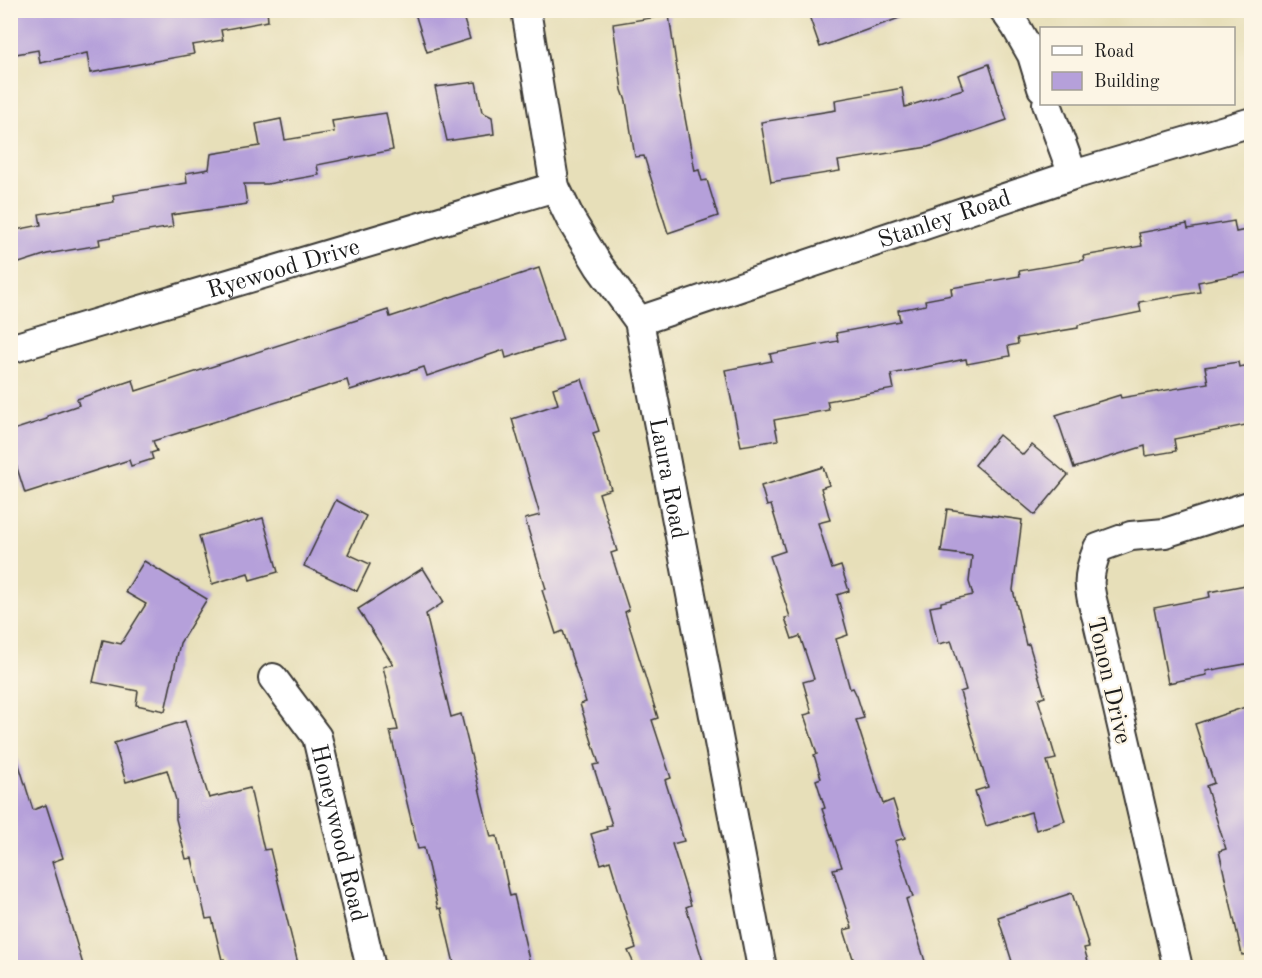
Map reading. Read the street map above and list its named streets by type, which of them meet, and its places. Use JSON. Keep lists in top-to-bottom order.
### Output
{
  "streets": {
    "street": [
      "Stanley Road",
      "Ryewood Drive",
      "Laura Road",
      "Tonon Drive",
      "Honeywood Road"
    ]
  },
  "crossings": [
    ["Stanley Road", "Laura Road"],
    ["Ryewood Drive", "Laura Road"]
  ],
  "legend": ["Road", "Building"]
}
